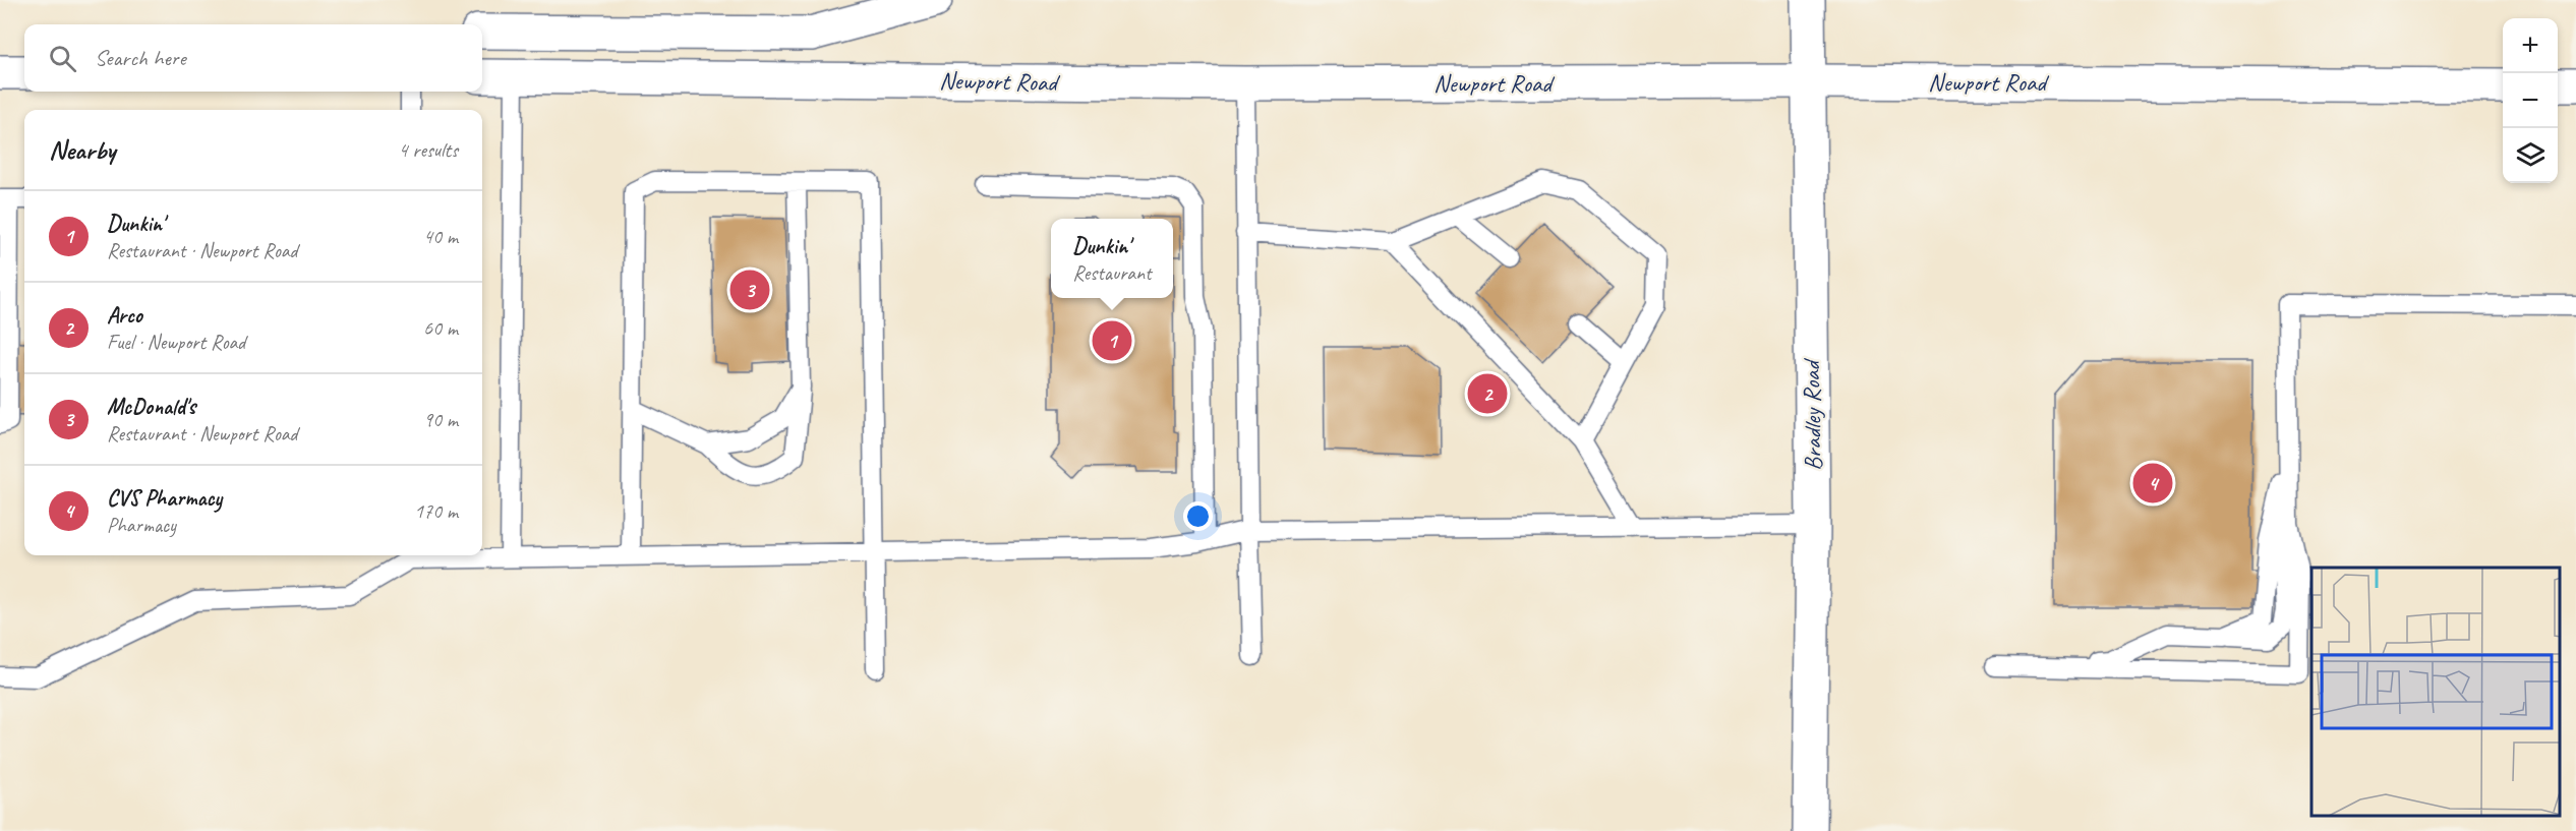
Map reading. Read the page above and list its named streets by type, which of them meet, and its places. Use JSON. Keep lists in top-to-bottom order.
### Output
{
  "streets": {
    "main road": ["Newport Road", "Bradley Road"]
  },
  "crossings": [
    ["Newport Road", "Bradley Road"]
  ],
  "page": {
    "map_buttons": ["+", "−"],
    "search": "Search here",
    "heading": ["Nearby", "4 results"],
    "list": [
      {
        "mark": "1",
        "name": "Dunkin'",
        "note": "Restaurant · Newport Road",
        "value": "40 m"
      },
      {
        "mark": "2",
        "name": "Arco",
        "note": "Fuel · Newport Road",
        "value": "60 m"
      },
      {
        "mark": "3",
        "name": "McDonald's",
        "note": "Restaurant · Newport Road",
        "value": "90 m"
      },
      {
        "mark": "4",
        "name": "CVS Pharmacy",
        "note": "Pharmacy",
        "value": "170 m"
      }
    ],
    "popup": ["Dunkin'", "Restaurant"],
    "pins": [
      "3",
      "1",
      "2",
      "4"
    ]
  }
}
